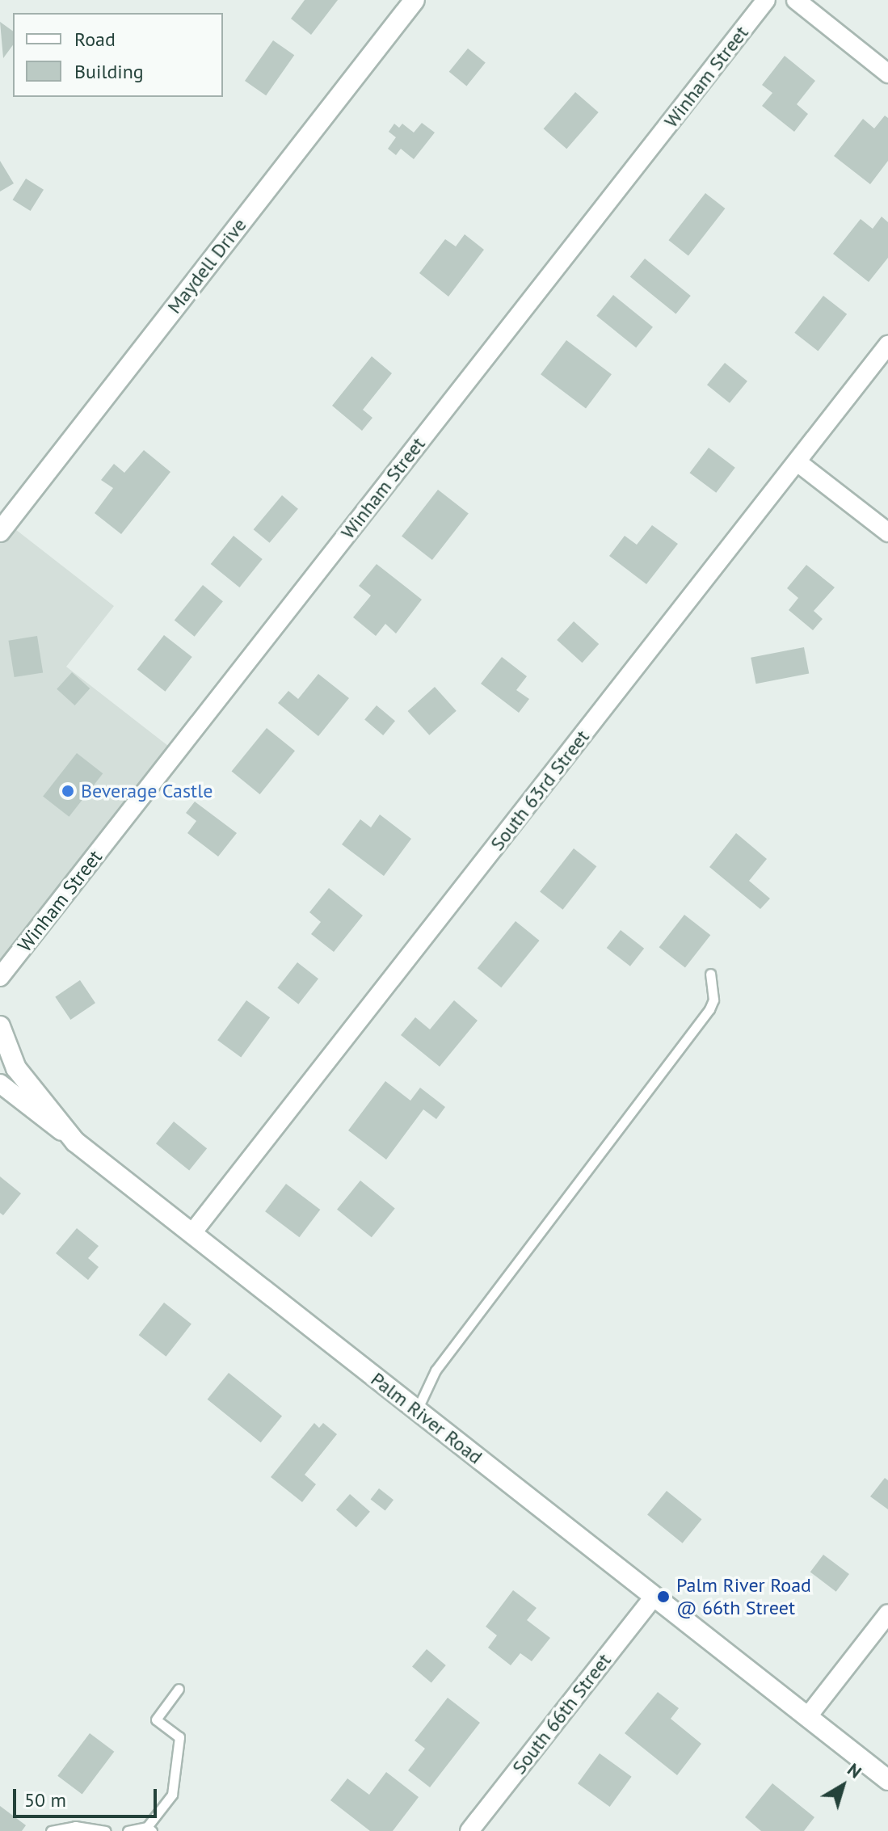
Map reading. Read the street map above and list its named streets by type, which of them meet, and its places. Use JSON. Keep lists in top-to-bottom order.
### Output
{
  "streets": {
    "street": [
      "Winham Street",
      "Maydell Drive",
      "South 63rd Street",
      "Palm River Road",
      "South 66th Street"
    ]
  },
  "crossings": [
    ["South 63rd Street", "Palm River Road"],
    ["Palm River Road", "South 66th Street"]
  ],
  "places": ["Beverage Castle", "Palm River Road @ 66th Street"],
  "legend": ["Road", "Building"],
  "scale_bar": "50 m",
  "north": "top right"
}
